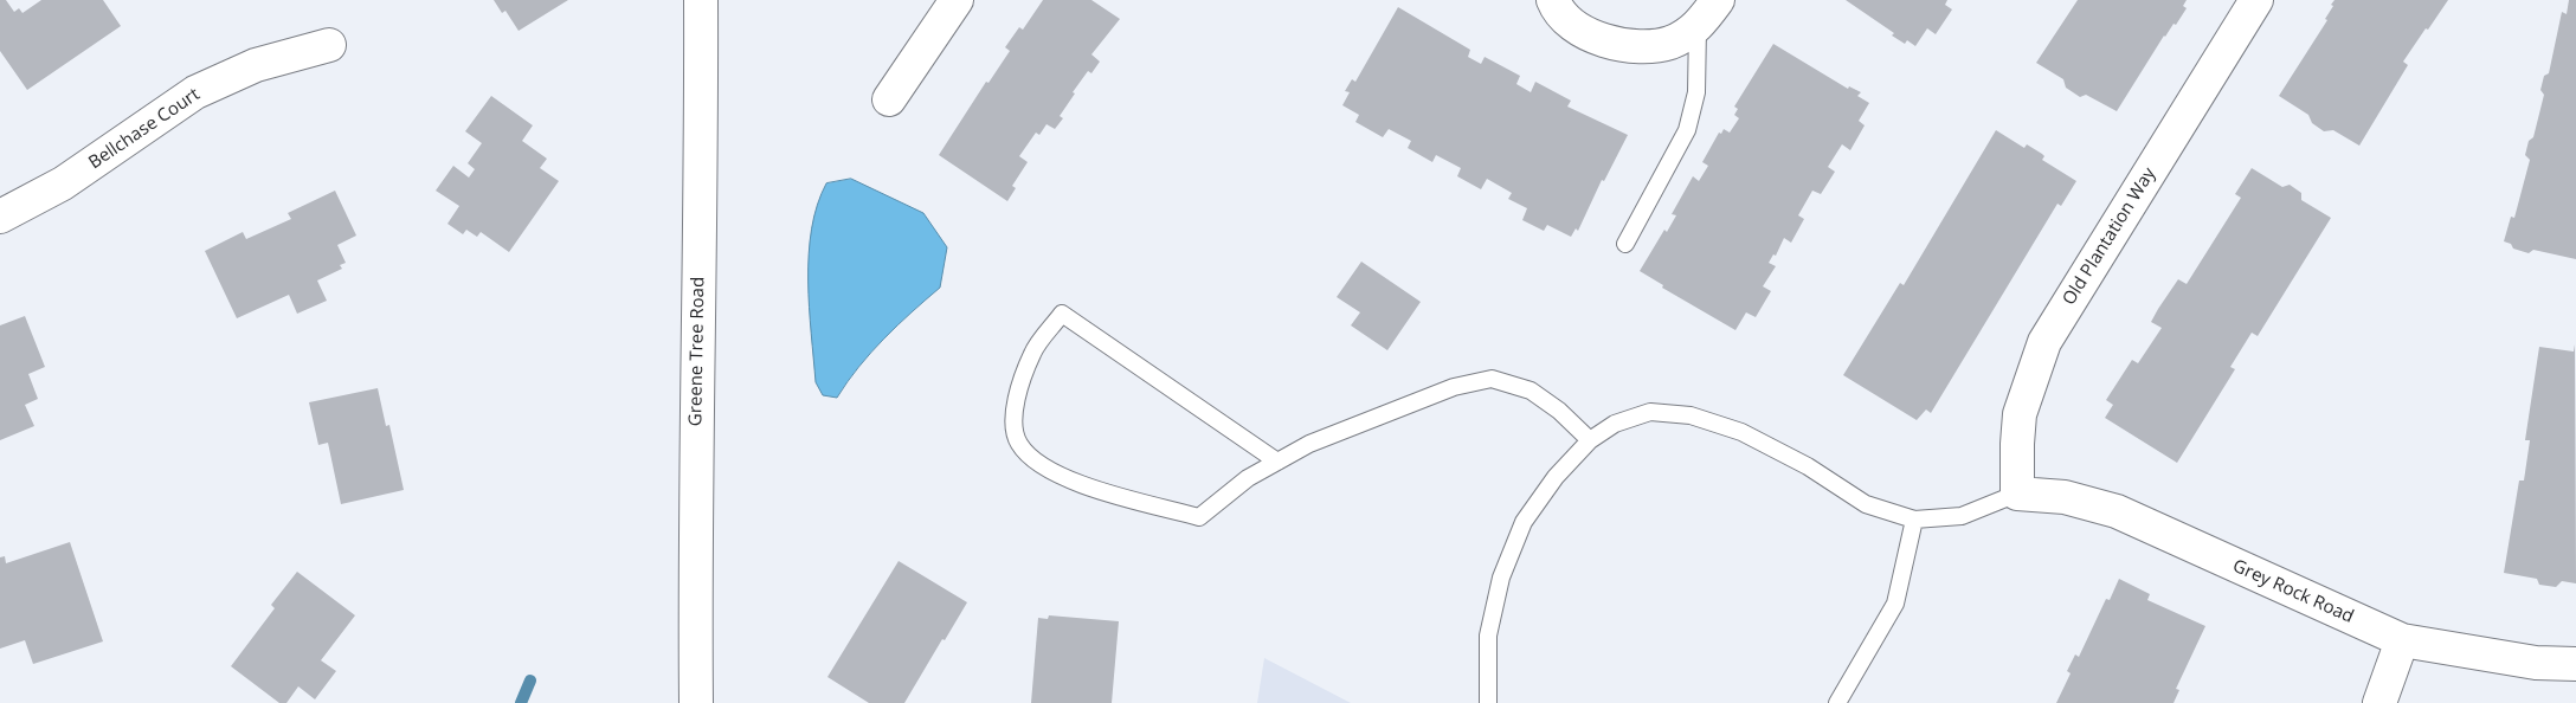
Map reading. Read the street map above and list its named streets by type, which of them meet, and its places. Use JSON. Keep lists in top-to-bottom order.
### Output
{
  "streets": {
    "street": [
      "Bellchase Court",
      "Old Plantation Way",
      "Greene Tree Road",
      "Grey Rock Road"
    ]
  },
  "crossings": [
    ["Old Plantation Way", "Grey Rock Road"]
  ]
}
